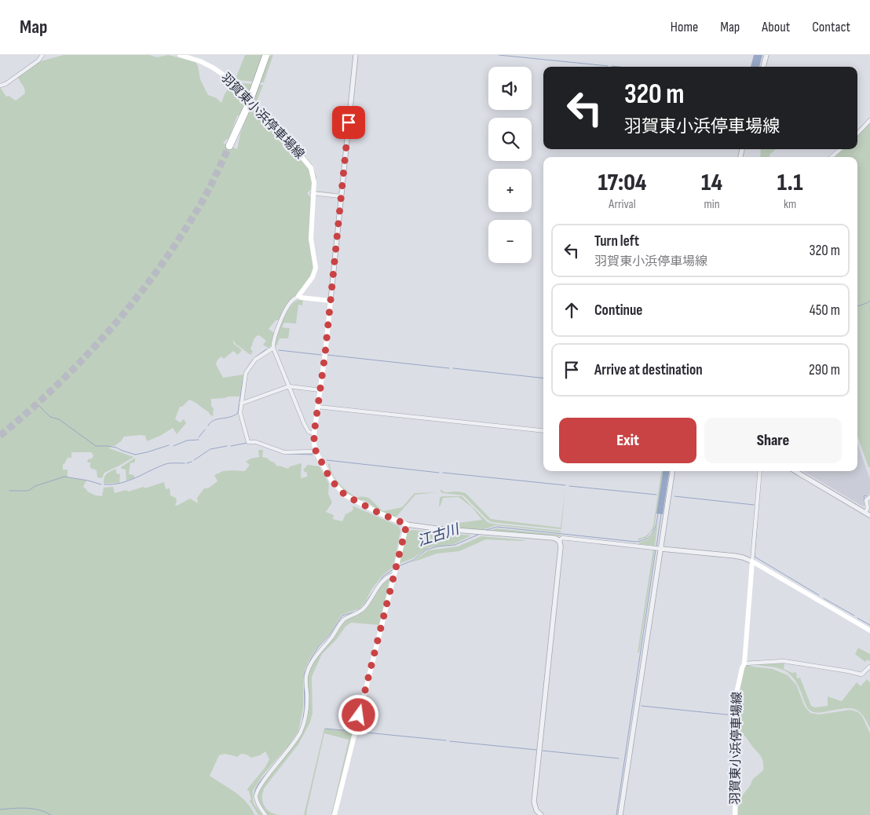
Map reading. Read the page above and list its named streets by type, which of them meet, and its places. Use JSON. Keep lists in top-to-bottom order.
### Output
{
  "streets": {
    "main road": ["羽賀東小浜停車場線"]
  },
  "water": ["江古川"],
  "page": {
    "header": "Map",
    "nav": [
      "Home",
      "Map",
      "About",
      "Contact"
    ],
    "map_buttons": ["+", "−"],
    "turn": ["320 m", "羽賀東小浜停車場線"],
    "eta": [
      "17:04",
      "Arrival",
      "14",
      "min",
      "1.1",
      "km"
    ],
    "list": [
      {
        "name": "Turn left",
        "note": "羽賀東小浜停車場線",
        "value": "320 m"
      },
      {
        "name": "Continue",
        "value": "450 m"
      },
      {
        "name": "Arrive at destination",
        "value": "290 m"
      }
    ],
    "buttons": ["Exit", "Share"]
  }
}
